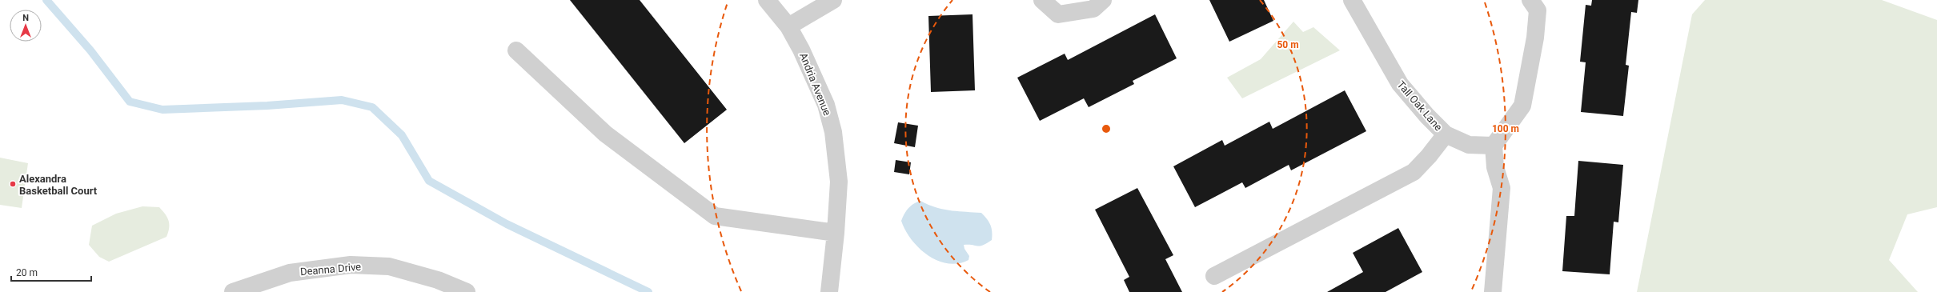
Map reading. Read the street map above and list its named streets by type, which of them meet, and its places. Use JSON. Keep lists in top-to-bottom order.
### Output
{
  "streets": {
    "street": ["Andria Avenue", "Tall Oak Lane", "Deanna Drive"]
  },
  "places": ["Alexandra Basketball Court"],
  "scale_bar": "20 m",
  "north": "top",
  "rings": ["50 m", "100 m"]
}
